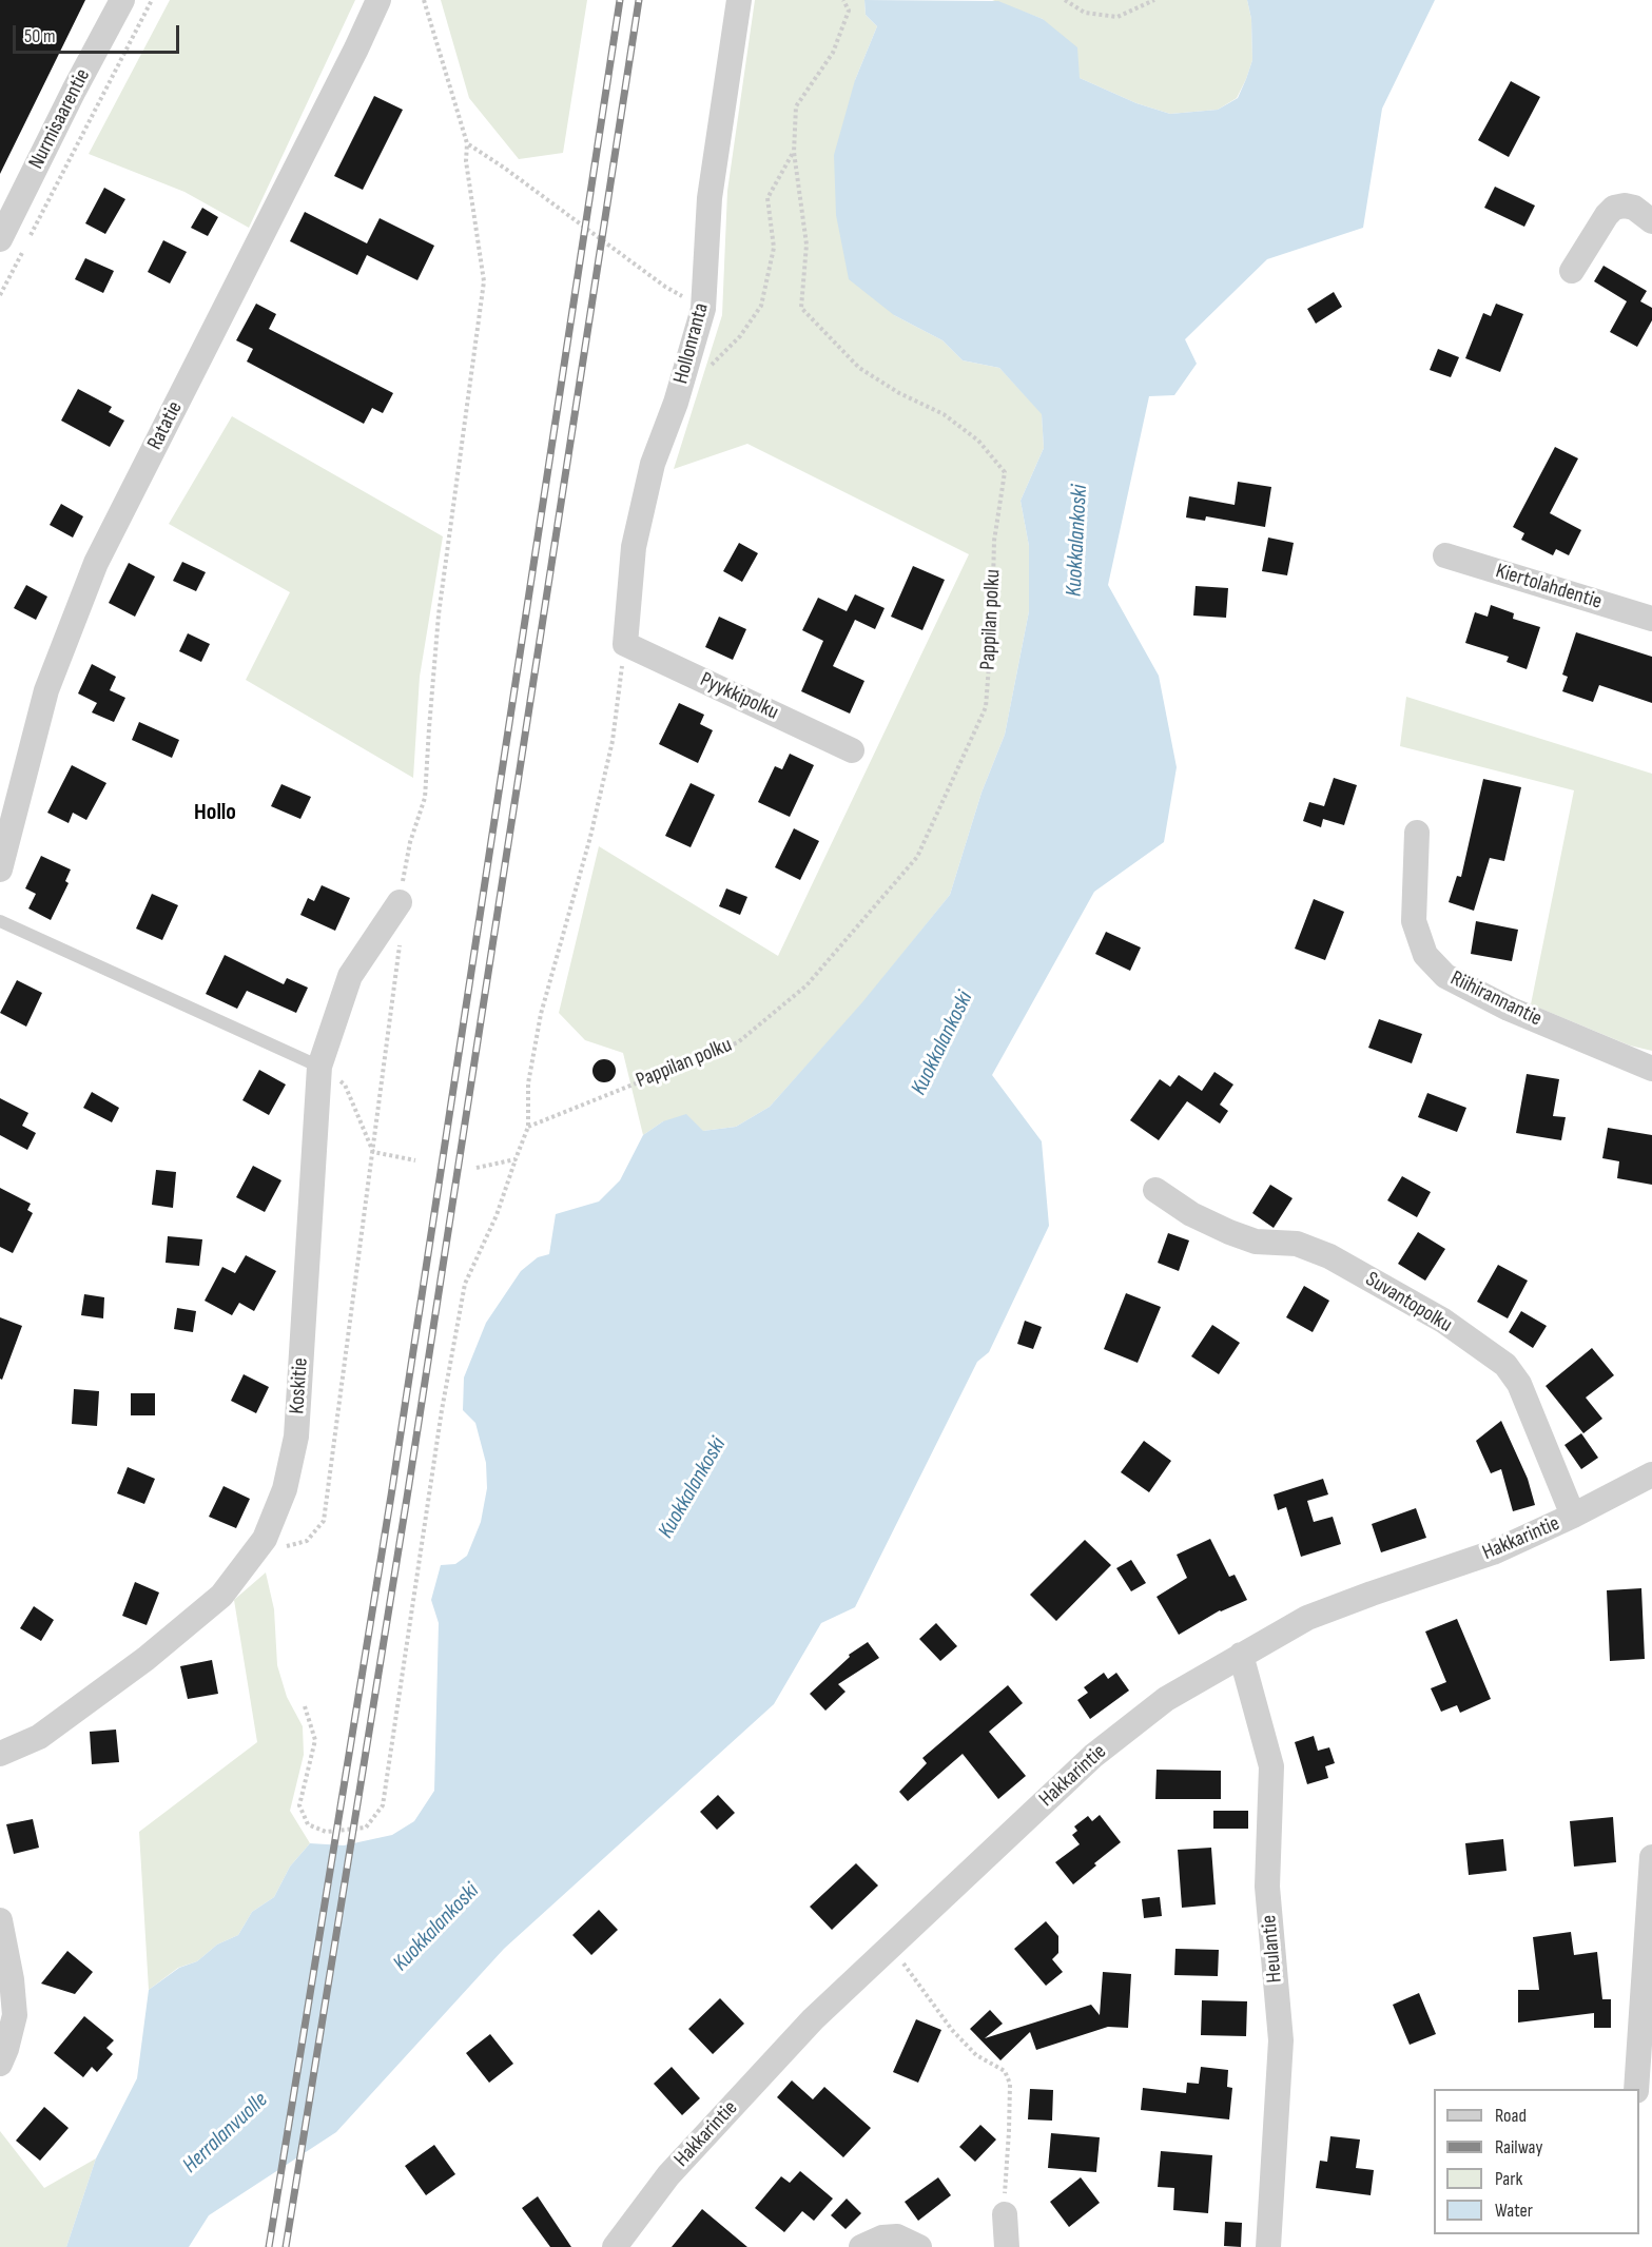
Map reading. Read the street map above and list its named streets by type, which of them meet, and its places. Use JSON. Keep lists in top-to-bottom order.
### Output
{
  "streets": {
    "street": [
      "Nurmisaarentie",
      "Hollonranta",
      "Ratatie",
      "Kiertolahdentie",
      "Pyykkipolku",
      "Riihirannantie",
      "Suvantopolku",
      "Koskitie",
      "Hakkarintie",
      "Heulantie"
    ],
    "path": ["Pappilan polku"]
  },
  "crossings": [
    ["Hollonranta", "Pyykkipolku"],
    ["Suvantopolku", "Hakkarintie"],
    ["Hakkarintie", "Heulantie"]
  ],
  "districts": ["Hollo"],
  "water": ["Kuokkalankoski", "Herralanvuolle"],
  "legend": [
    "Road",
    "Railway",
    "Park",
    "Water"
  ],
  "scale_bar": "50 m"
}
